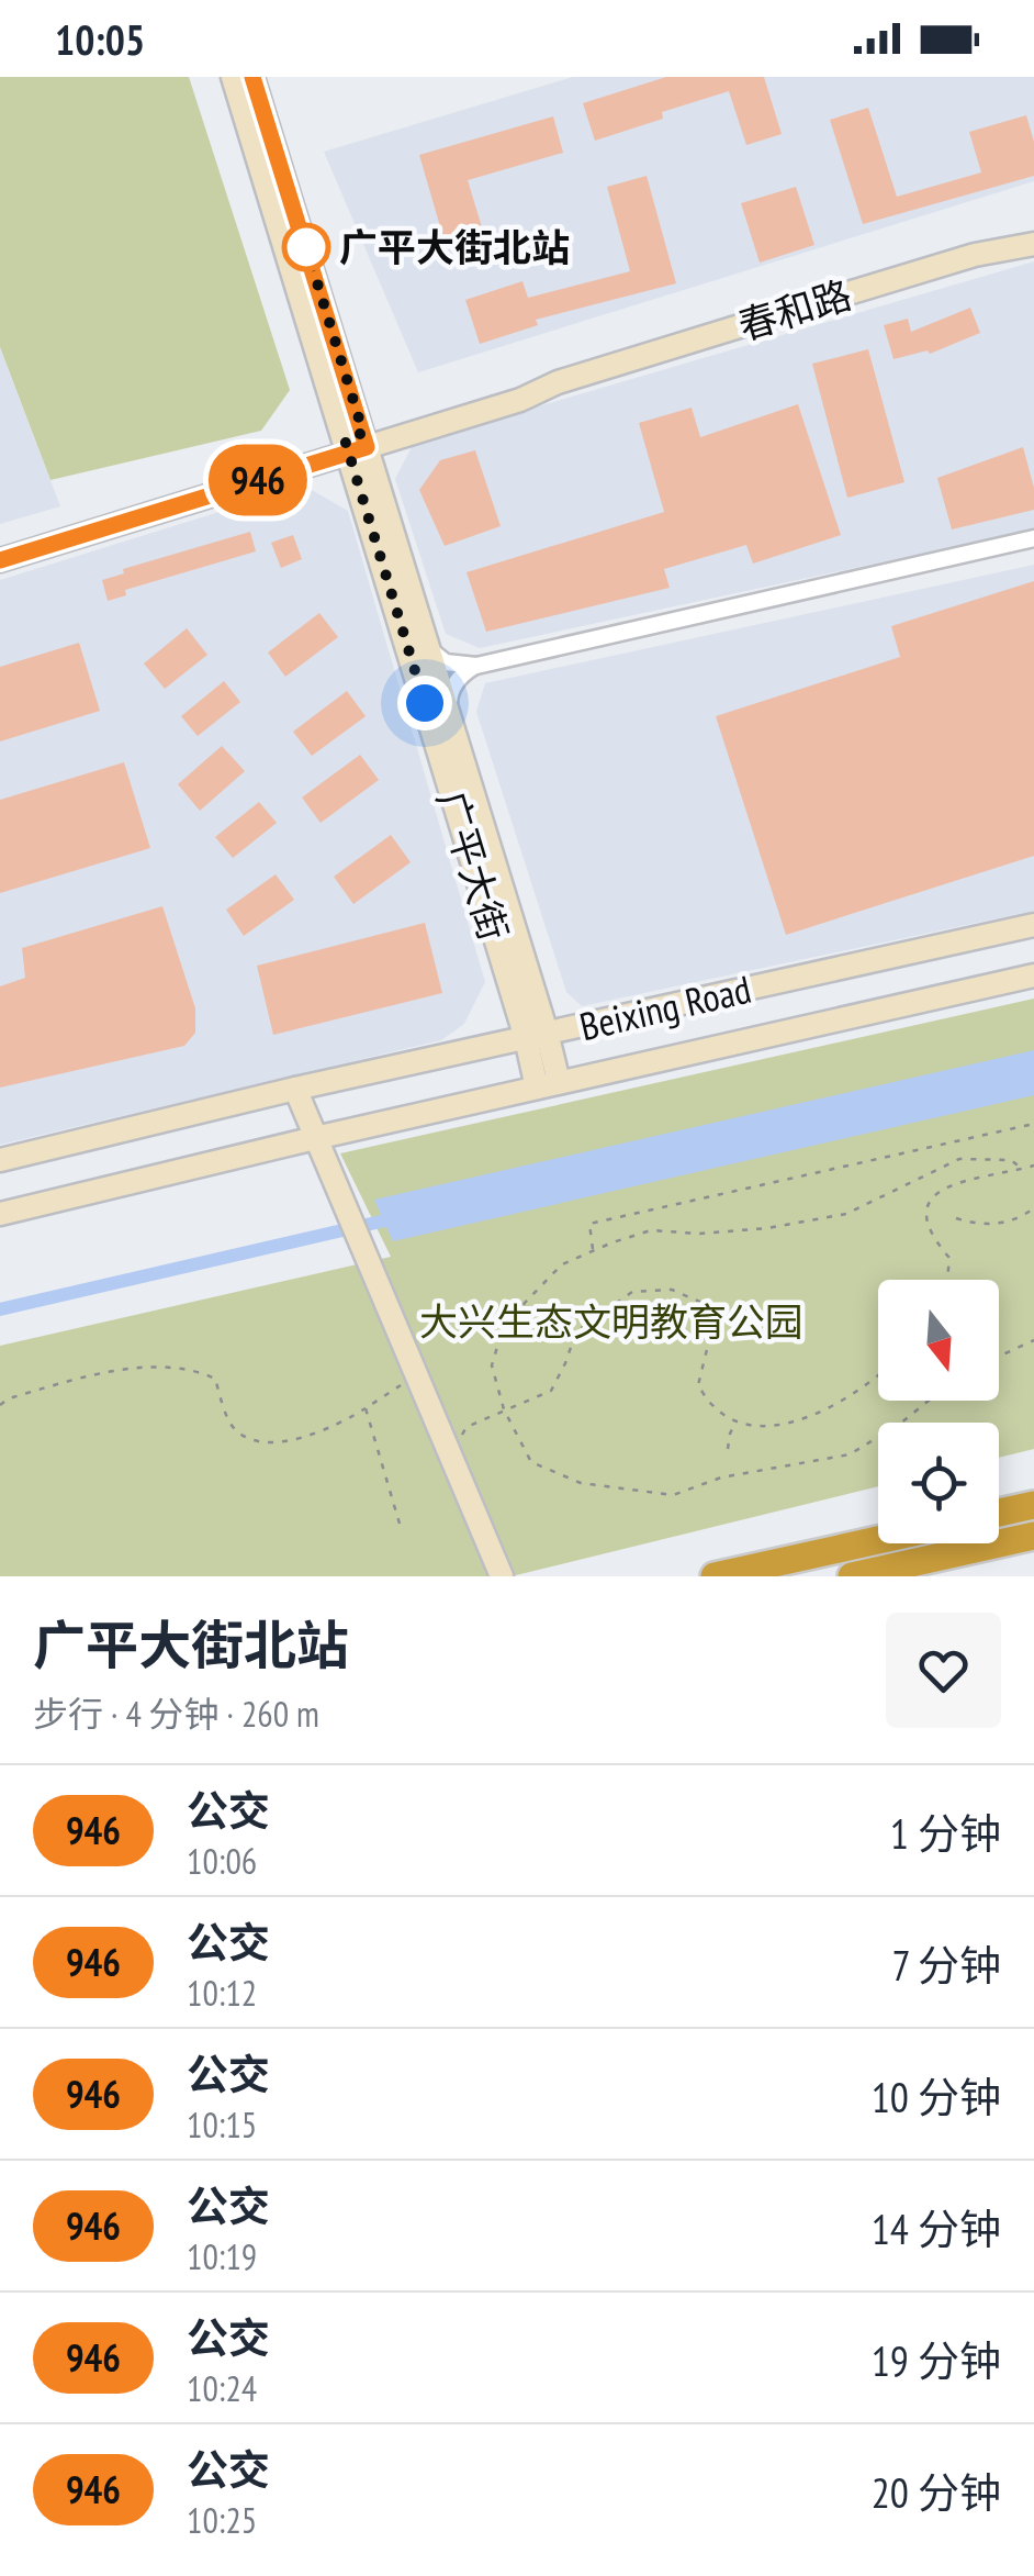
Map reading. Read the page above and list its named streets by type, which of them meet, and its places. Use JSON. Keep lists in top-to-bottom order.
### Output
{
  "streets": {
    "street": ["春和路", "广平大街", "Beixing Road"]
  },
  "crossings": [
    ["春和路", "广平大街"],
    ["广平大街", "Beixing Road"]
  ],
  "parks": ["大兴生态文明教育公园"],
  "places": ["广平大街北站"],
  "lines": ["bus line 946"],
  "north": "bottom",
  "page": {
    "status": "10:05",
    "on_map": "946",
    "heading": ["广平大街北站", "步行 · 4 分钟 · 260 m"],
    "list": [
      {
        "mark": "946",
        "name": "公交",
        "note": "10:06",
        "value": "1 分钟"
      },
      {
        "mark": "946",
        "name": "公交",
        "note": "10:12",
        "value": "7 分钟"
      },
      {
        "mark": "946",
        "name": "公交",
        "note": "10:15",
        "value": "10 分钟"
      },
      {
        "mark": "946",
        "name": "公交",
        "note": "10:19",
        "value": "14 分钟"
      },
      {
        "mark": "946",
        "name": "公交",
        "note": "10:24",
        "value": "19 分钟"
      },
      {
        "mark": "946",
        "name": "公交",
        "note": "10:25",
        "value": "20 分钟"
      }
    ]
  }
}
